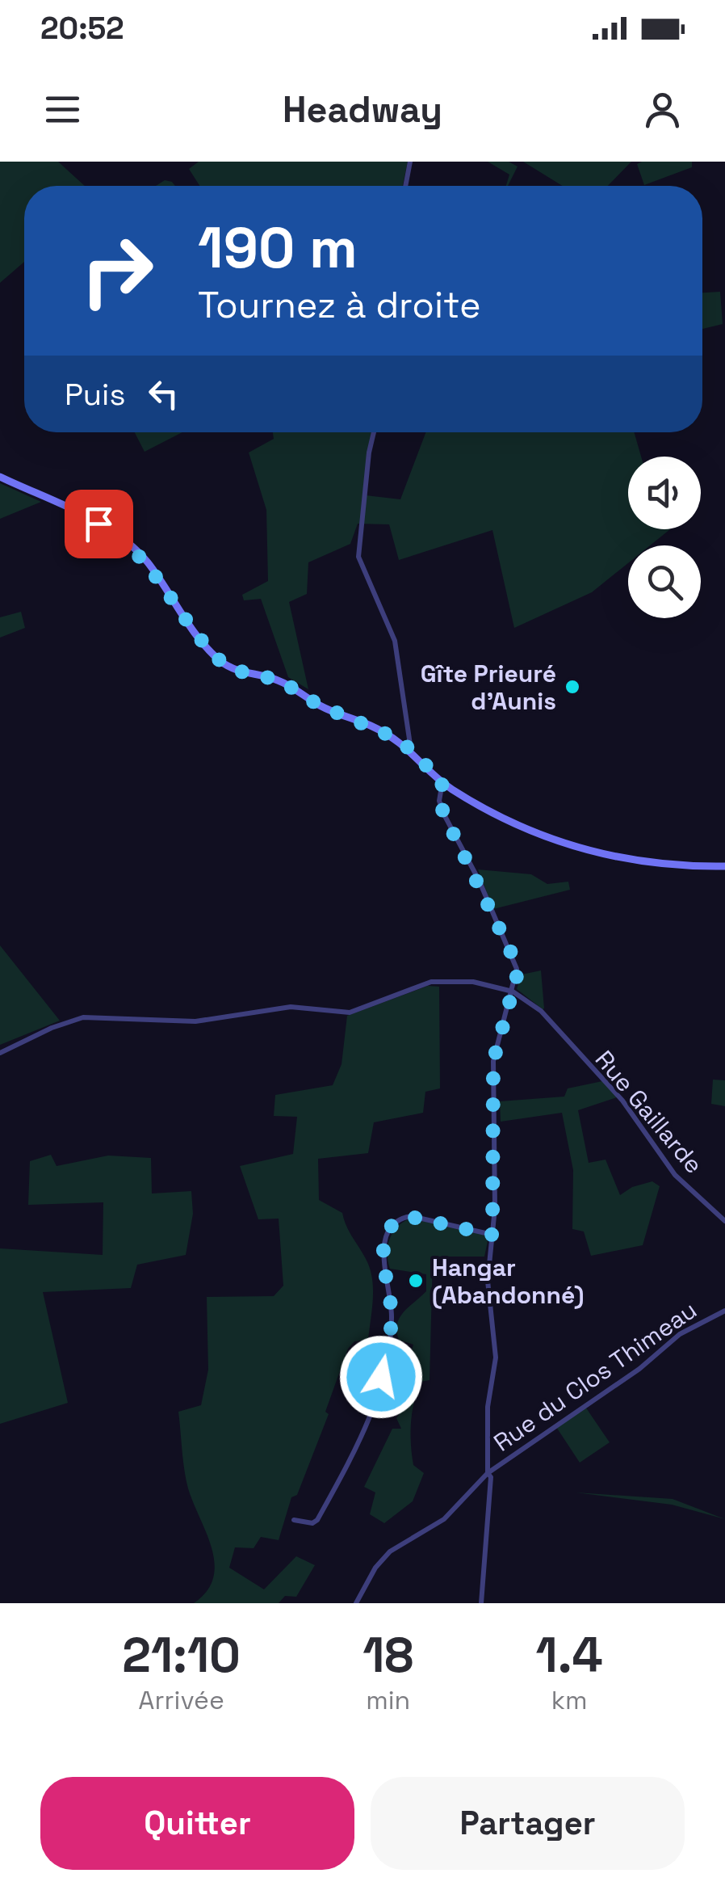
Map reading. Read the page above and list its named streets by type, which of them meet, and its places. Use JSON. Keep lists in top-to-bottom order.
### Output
{
  "streets": {
    "street": ["Rue Gaillarde", "Rue du Clos Thimeau"]
  },
  "places": ["Gîte Prieuré d'Aunis", "Hangar (Abandonné)"],
  "page": {
    "status": "20:52",
    "header": "Headway",
    "turn": ["190 m", "Tournez à droite"],
    "then": "Puis",
    "eta": [
      "21:10",
      "Arrivée",
      "18",
      "min",
      "1.4",
      "km"
    ],
    "buttons": ["Quitter", "Partager"]
  }
}
